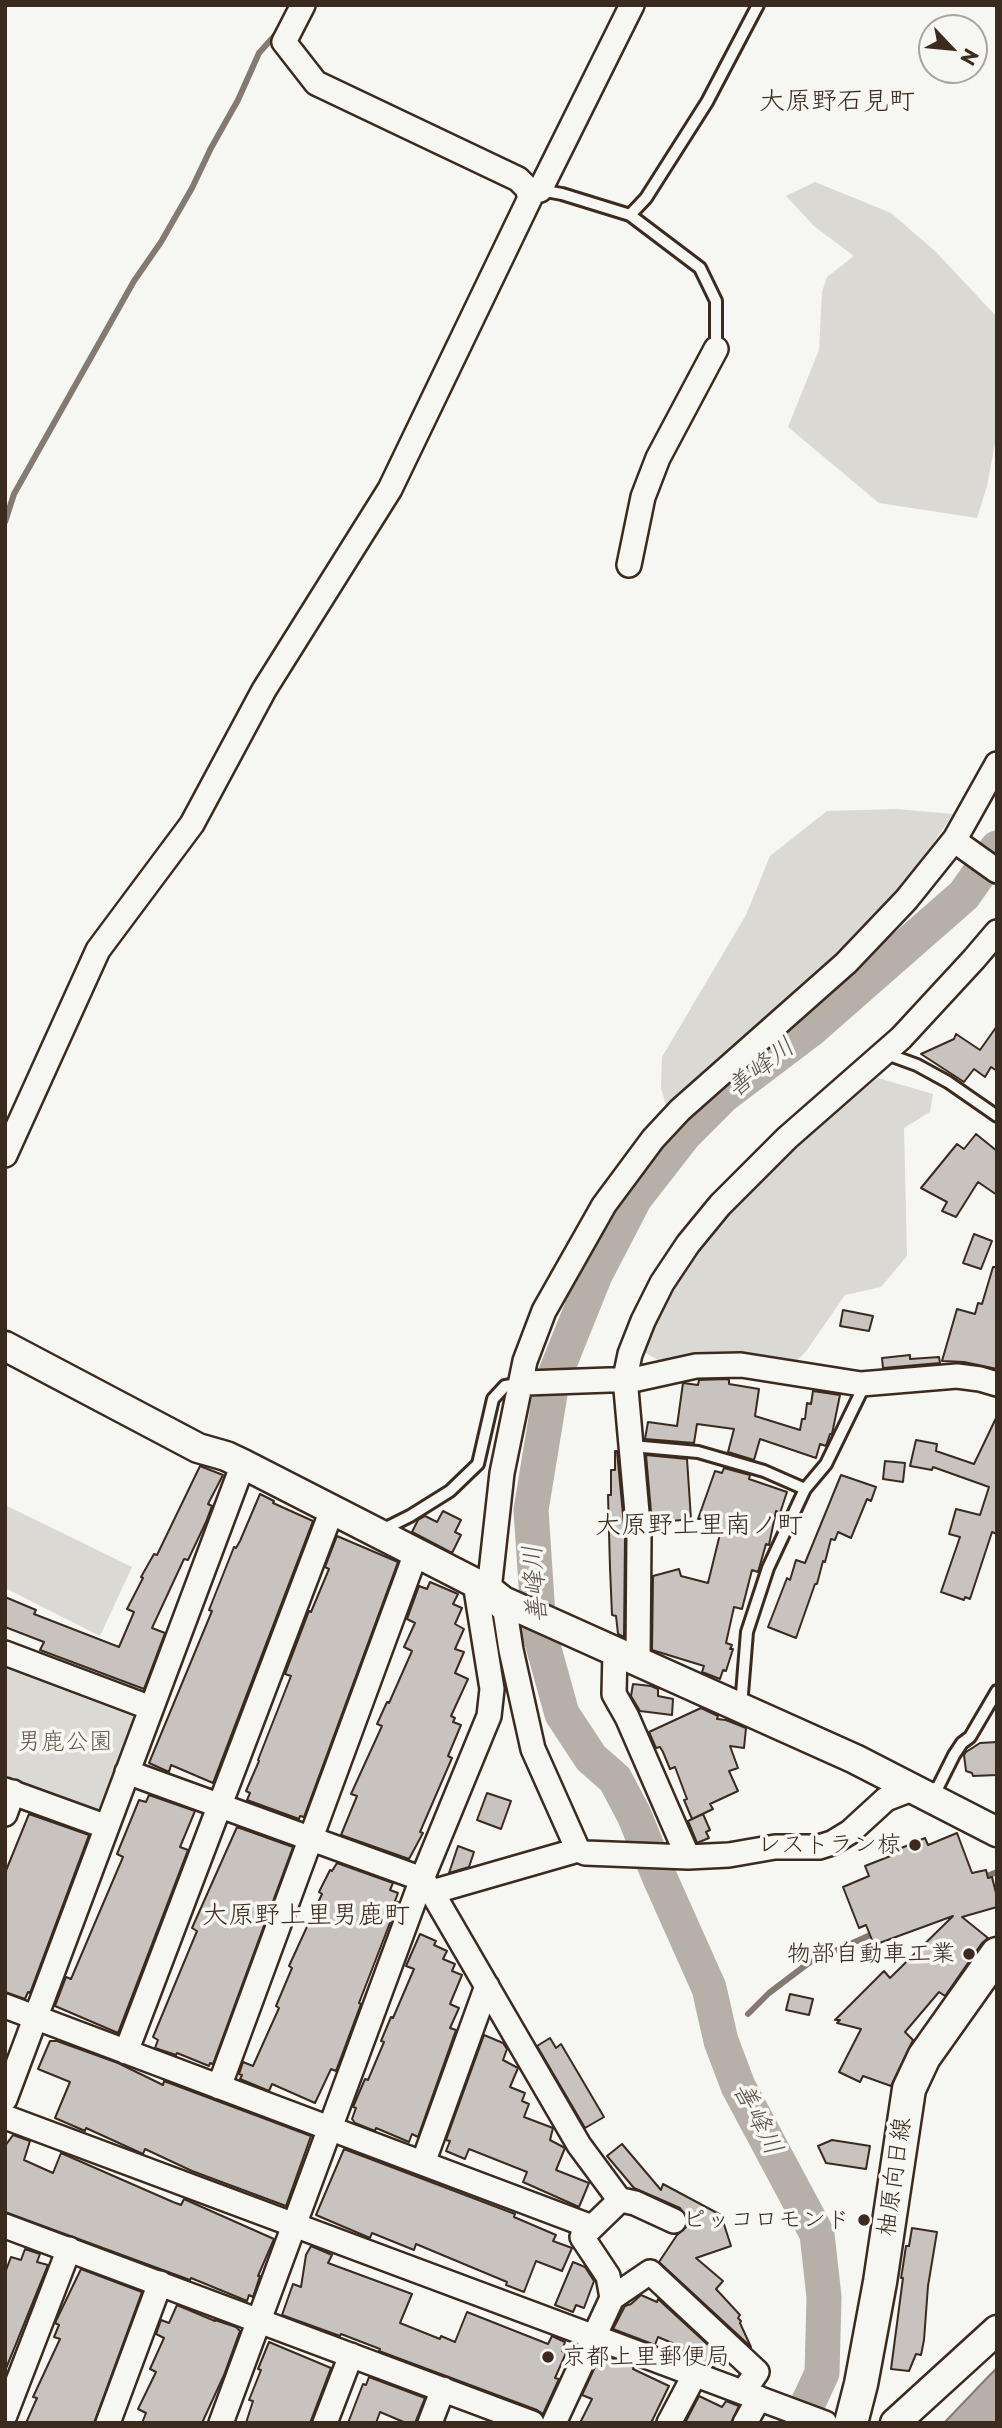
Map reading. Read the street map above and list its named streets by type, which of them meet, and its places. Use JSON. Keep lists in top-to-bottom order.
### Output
{
  "streets": {
    "main road": ["柚原向日線"]
  },
  "districts": ["大原野石見町", "大原野上里南ノ町", "大原野上里男鹿町"],
  "water": ["善峰川"],
  "parks": ["男鹿公園"],
  "places": [
    "レストラン椋",
    "物部自動車工業",
    "ピッコロモンド",
    "京都上里郵便局"
  ],
  "north": "bottom right"
}
